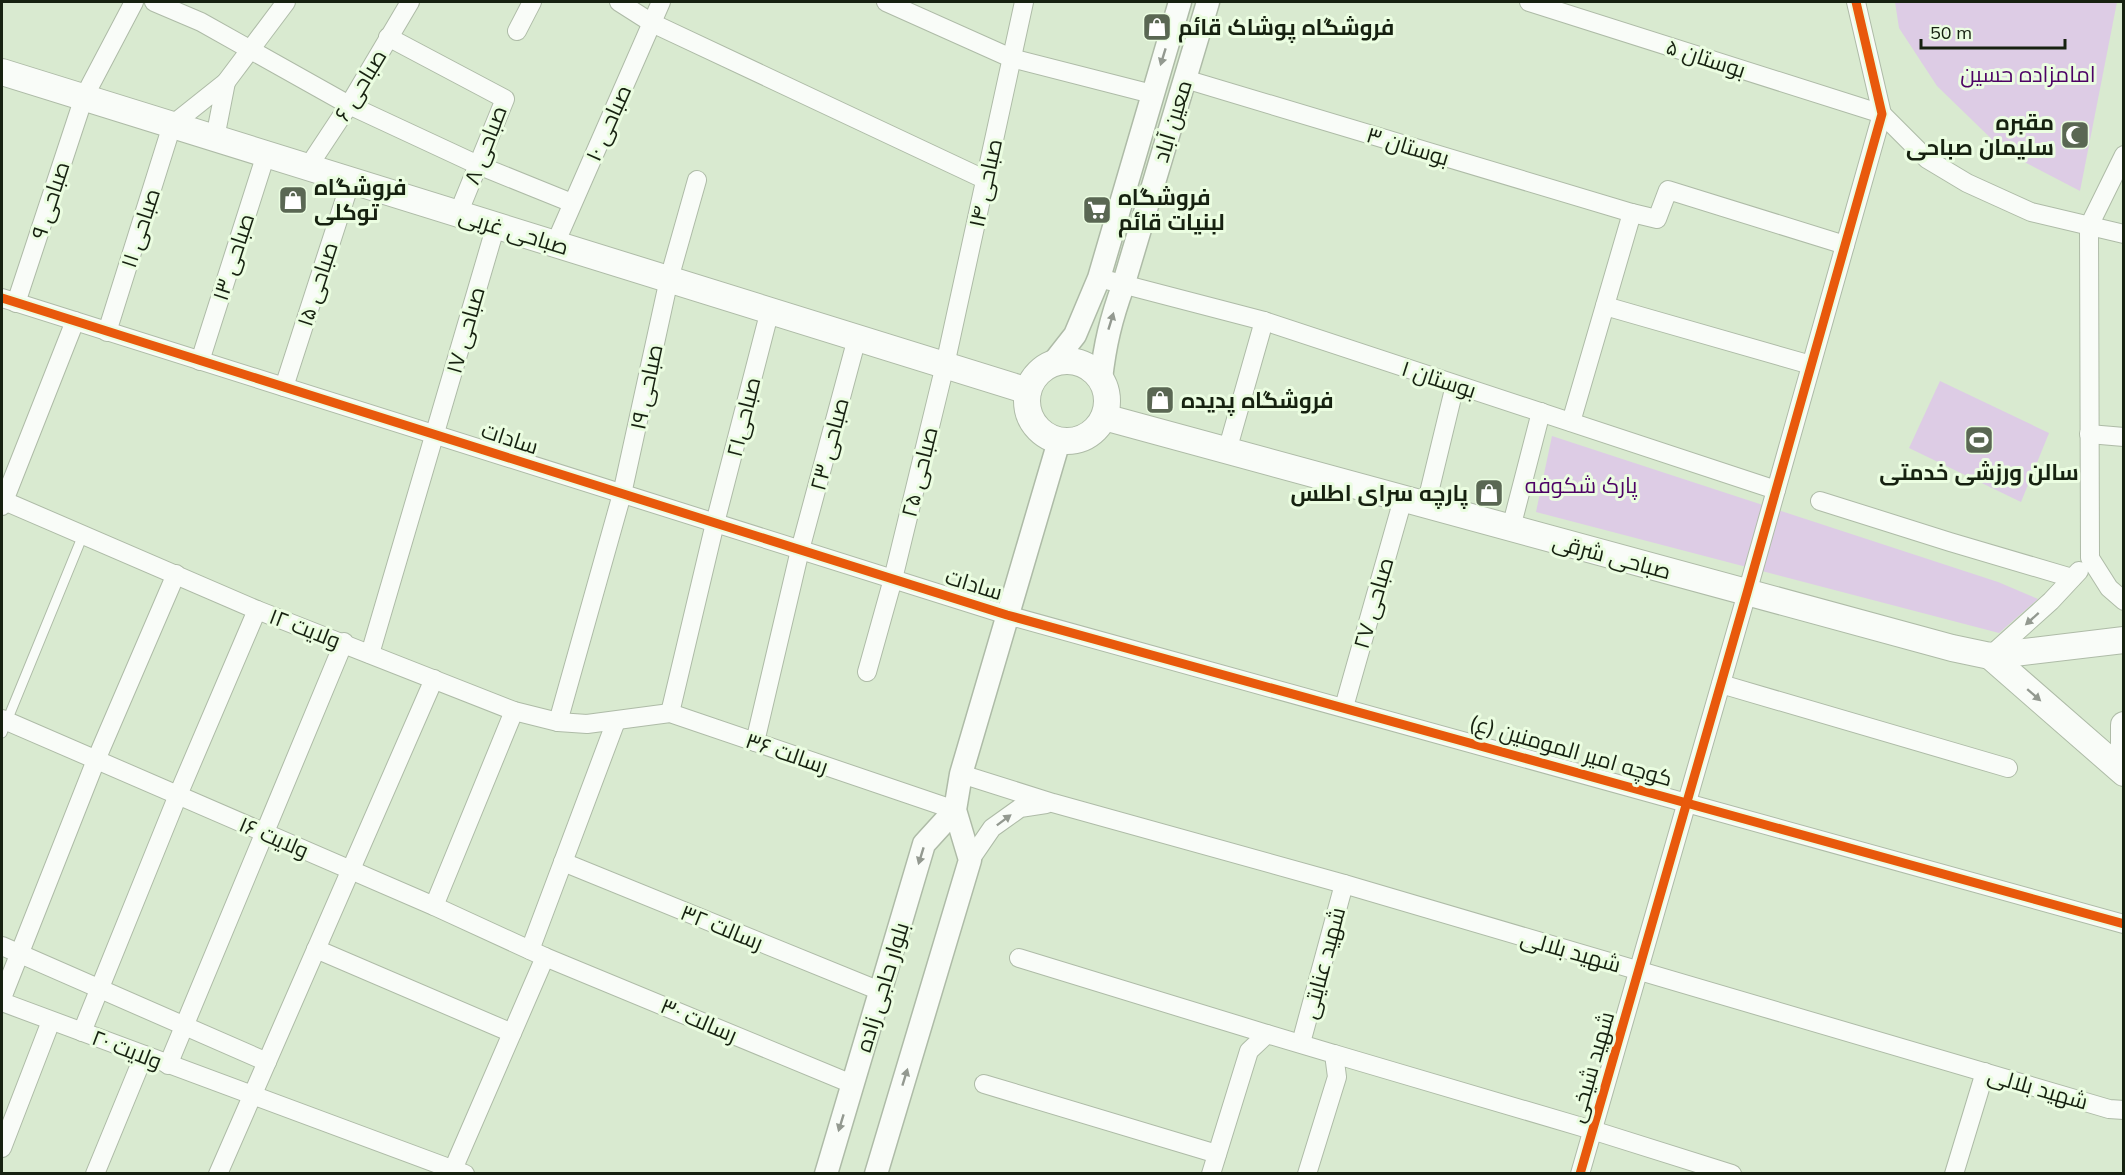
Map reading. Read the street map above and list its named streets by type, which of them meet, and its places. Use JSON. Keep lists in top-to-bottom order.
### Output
{
  "streets": {
    "main road": ["صباحی غربی", "صباحی شرقی"],
    "street": [
      "بوستان ۵",
      "صباحی ۶",
      "معین آباد",
      "صباحی ۱۰",
      "صباحی ۸",
      "بوستان ۳",
      "صباحی ۱۴",
      "صباحی ۹",
      "صباحی ۱۱",
      "صباحی ۱۳",
      "صباحی ۱۵",
      "صباحی ۱۷",
      "بوستان ۱",
      "صباحی ۱۹",
      "صباحی۲۱",
      "سادات",
      "صباحی ۲۳",
      "صباحی ۲۵",
      "صباحی ۲۷",
      "ولایت ۱۲",
      "کوچه امیر المومنین (ع)",
      "رسالت ۳۶",
      "ولایت ۱۶",
      "رسالت ۳۲",
      "شهید بلالی",
      "شهید عنایتی",
      "بلوار حاجی زاده",
      "رسالت ۳۰",
      "ولایت ۲۰",
      "شهید شیخی"
    ]
  },
  "crossings": [
    ["بوستان ۵", "شهید شیخی"],
    ["صباحی ۶", "صباحی ۸"],
    ["صباحی ۶", "صباحی غربی"],
    ["معین آباد", "بوستان ۳"],
    ["معین آباد", "صباحی غربی"],
    ["معین آباد", "بوستان ۱"],
    ["معین آباد", "صباحی شرقی"],
    ["صباحی ۱۰", "صباحی غربی"],
    ["صباحی ۸", "صباحی غربی"],
    ["بوستان ۳", "شهید شیخی"],
    ["صباحی ۱۴", "صباحی غربی"],
    ["صباحی ۱۴", "صباحی ۲۵"],
    ["صباحی ۹", "صباحی غربی"],
    ["صباحی ۹", "سادات"],
    ["صباحی ۱۱", "صباحی غربی"],
    ["صباحی ۱۱", "سادات"],
    ["صباحی غربی", "صباحی ۱۳"],
    ["صباحی غربی", "صباحی ۱۵"],
    ["صباحی غربی", "صباحی ۱۷"],
    ["صباحی غربی", "صباحی ۱۹"],
    ["صباحی غربی", "صباحی۲۱"],
    ["صباحی غربی", "صباحی ۲۳"],
    ["صباحی غربی", "صباحی ۲۵"],
    ["صباحی غربی", "صباحی شرقی"],
    ["صباحی ۱۳", "سادات"],
    ["صباحی ۱۵", "سادات"],
    ["صباحی ۱۷", "سادات"],
    ["صباحی ۱۷", "ولایت ۱۲"],
    ["بوستان ۱", "صباحی ۲۷"],
    ["بوستان ۱", "شهید شیخی"],
    ["صباحی ۱۹", "سادات"],
    ["صباحی ۱۹", "ولایت ۱۲"],
    ["صباحی۲۱", "سادات"],
    ["صباحی۲۱", "رسالت ۳۶"],
    ["سادات", "صباحی ۲۳"],
    ["سادات", "صباحی ۲۵"],
    ["سادات", "کوچه امیر المومنین (ع)"],
    ["صباحی ۲۳", "رسالت ۳۶"],
    ["صباحی شرقی", "صباحی ۲۷"],
    ["صباحی شرقی", "شهید شیخی"],
    ["صباحی ۲۷", "کوچه امیر المومنین (ع)"],
    ["ولایت ۱۲", "رسالت ۳۶"],
    ["کوچه امیر المومنین (ع)", "شهید شیخی"],
    ["رسالت ۳۶", "بلوار حاجی زاده"],
    ["ولایت ۱۶", "رسالت ۳۰"],
    ["رسالت ۳۲", "بلوار حاجی زاده"],
    ["شهید بلالی", "شهید عنایتی"],
    ["شهید بلالی", "شهید شیخی"],
    ["بلوار حاجی زاده", "رسالت ۳۰"]
  ],
  "parks": ["امامزاده حسین", "پارک شکوفه"],
  "places": {
    "shop": [
      "فروشگاه پوشاک قائم",
      "فروشگاه توکلی",
      "فروشگاه پدیده",
      "پارچه سرای اطلس"
    ],
    "mosque": ["مقبره سلیمان صباحی"],
    "supermarket": ["فروشگاه لبنیات قائم"],
    "sports": ["سالن ورزشی خدمتی"]
  },
  "scale_bar": "50 m"
}
